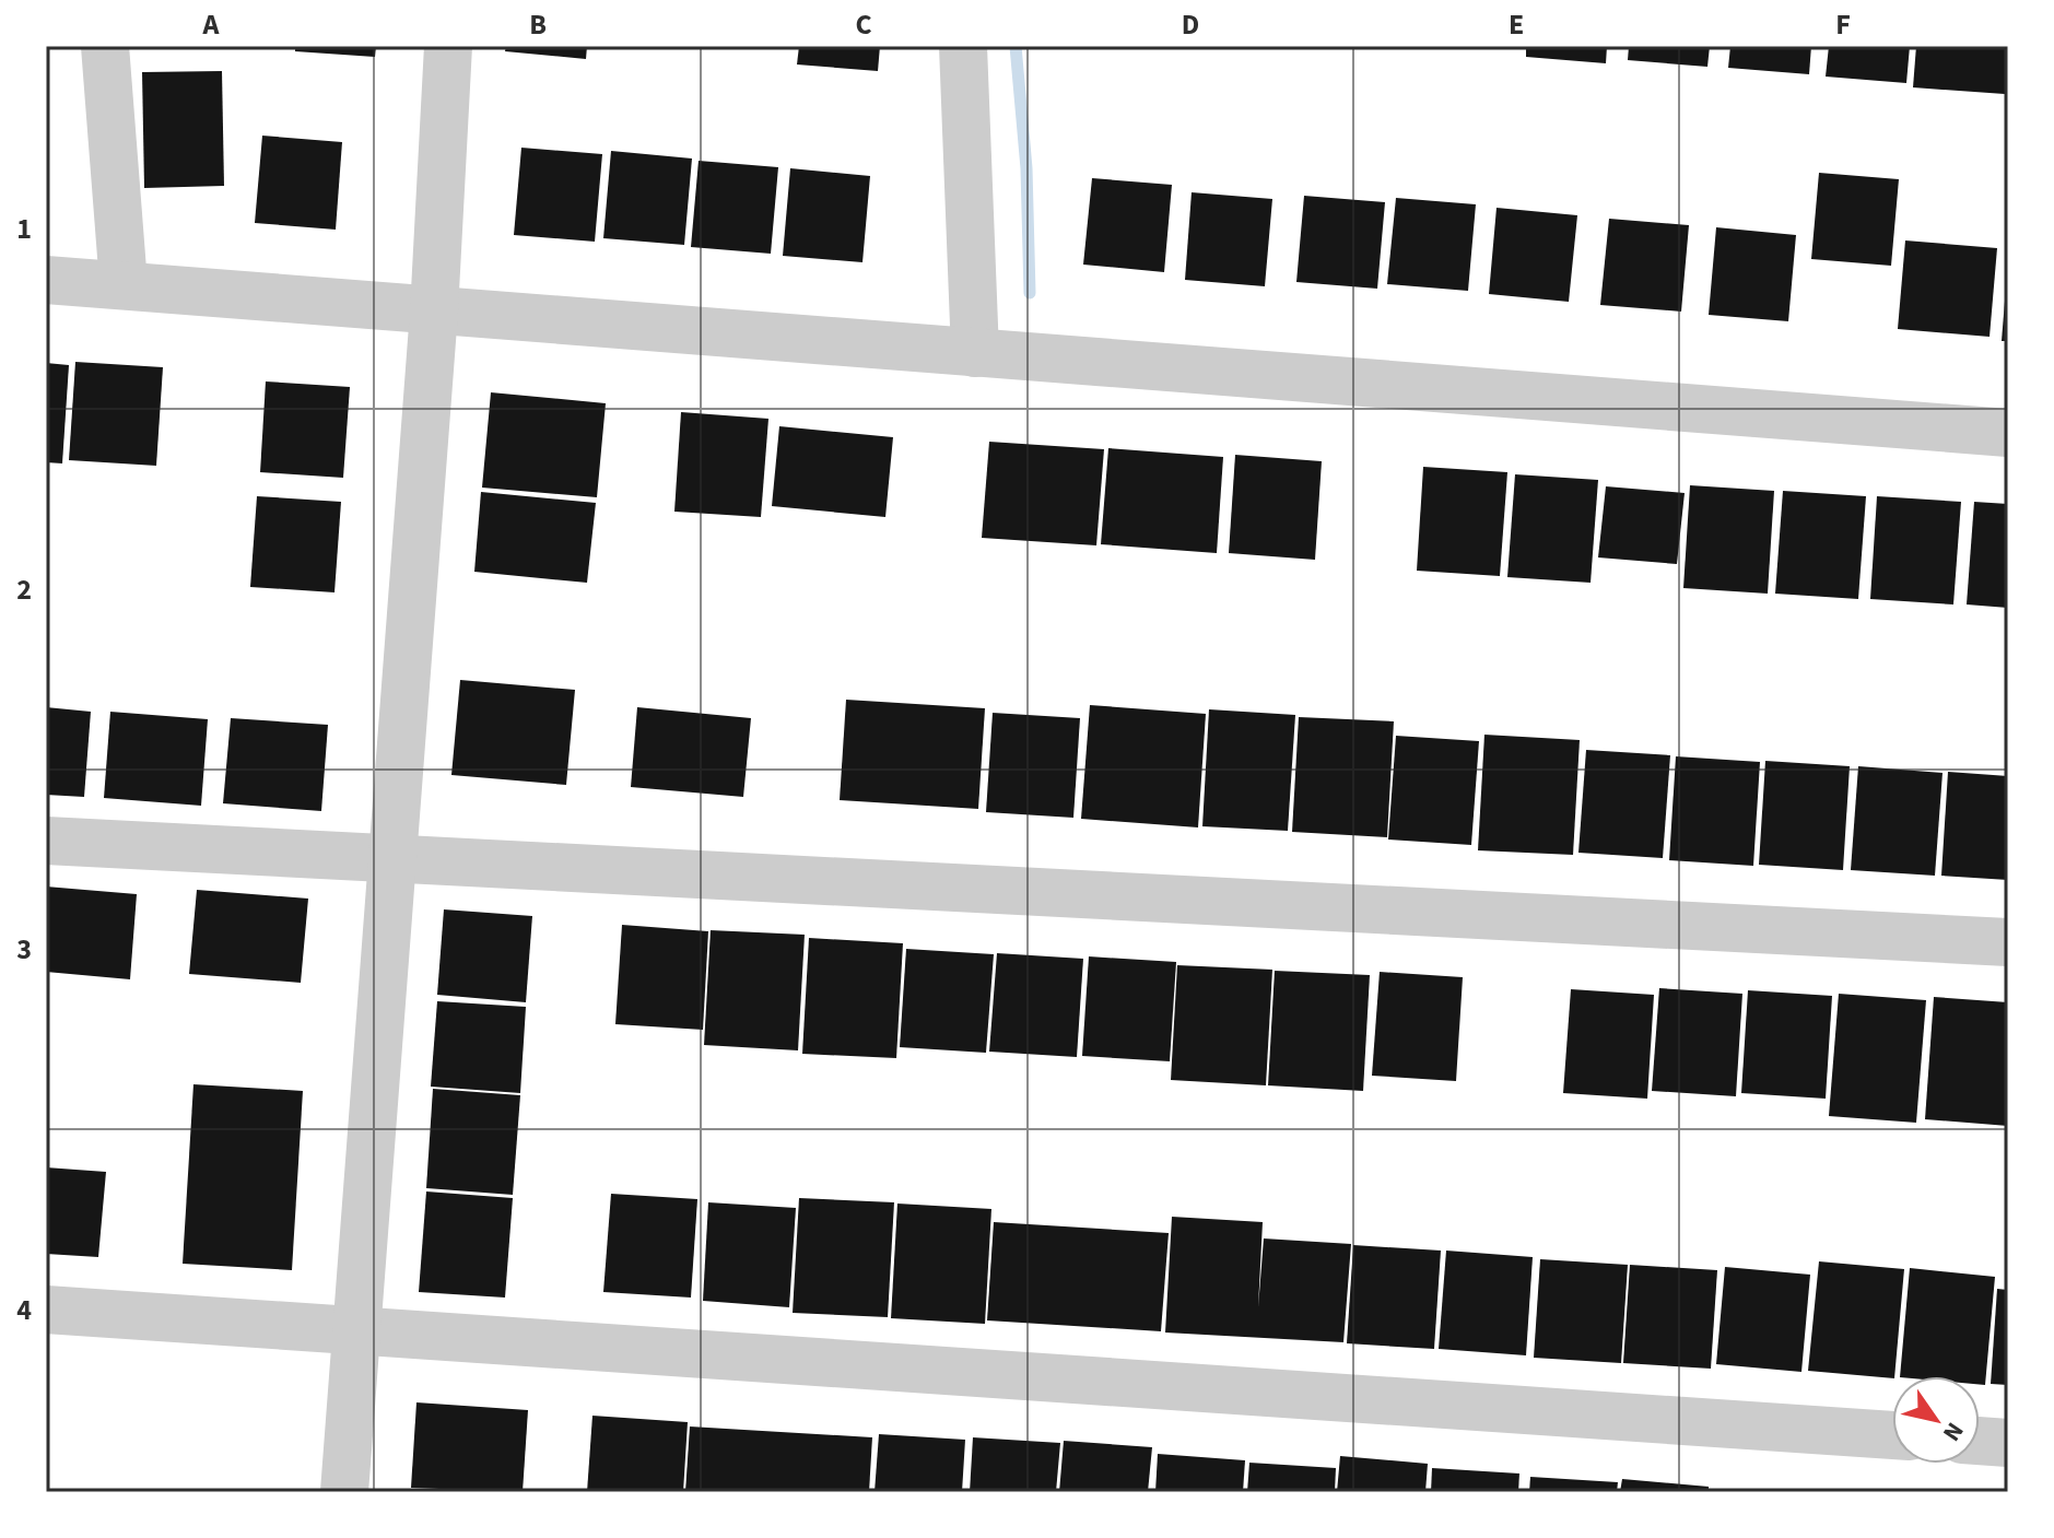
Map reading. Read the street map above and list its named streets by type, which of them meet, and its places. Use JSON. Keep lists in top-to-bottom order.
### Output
{
  "north": "bottom right",
  "grid": {
    "columns": [
      "A",
      "B",
      "C",
      "D",
      "E",
      "F"
    ],
    "rows": [
      "1",
      "2",
      "3",
      "4"
    ]
  }
}
